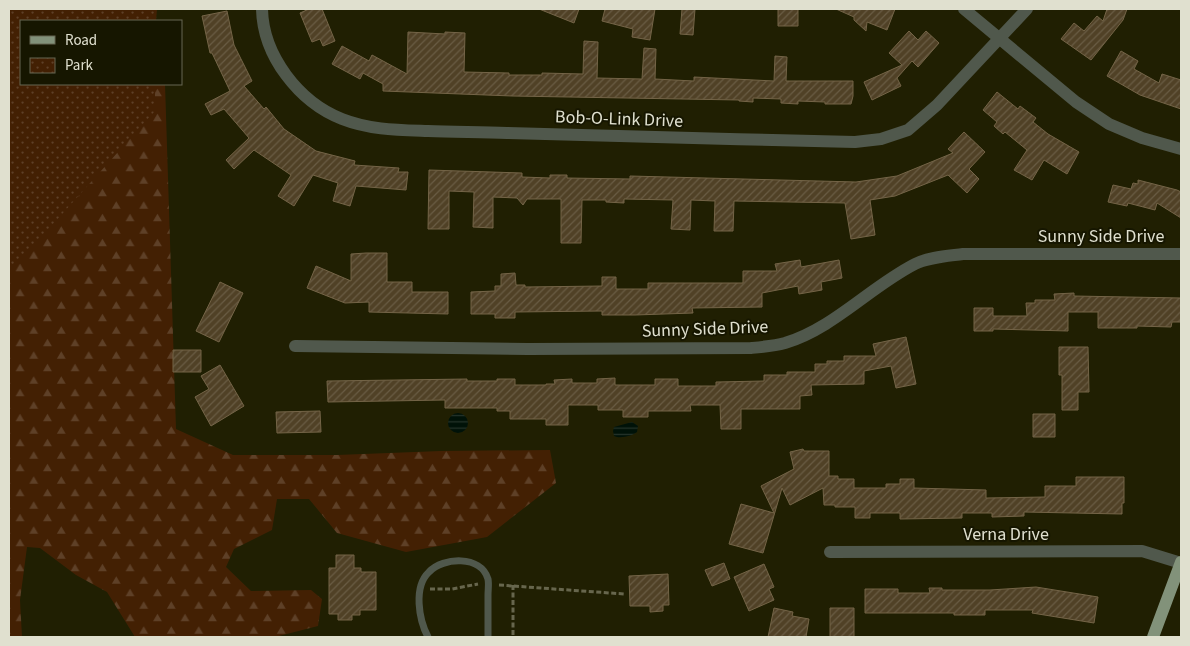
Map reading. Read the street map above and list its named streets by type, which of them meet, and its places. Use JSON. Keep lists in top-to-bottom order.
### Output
{
  "streets": {
    "street": ["Bob-O-Link Drive", "Sunny Side Drive", "Verna Drive"]
  },
  "legend": ["Road", "Park"]
}
